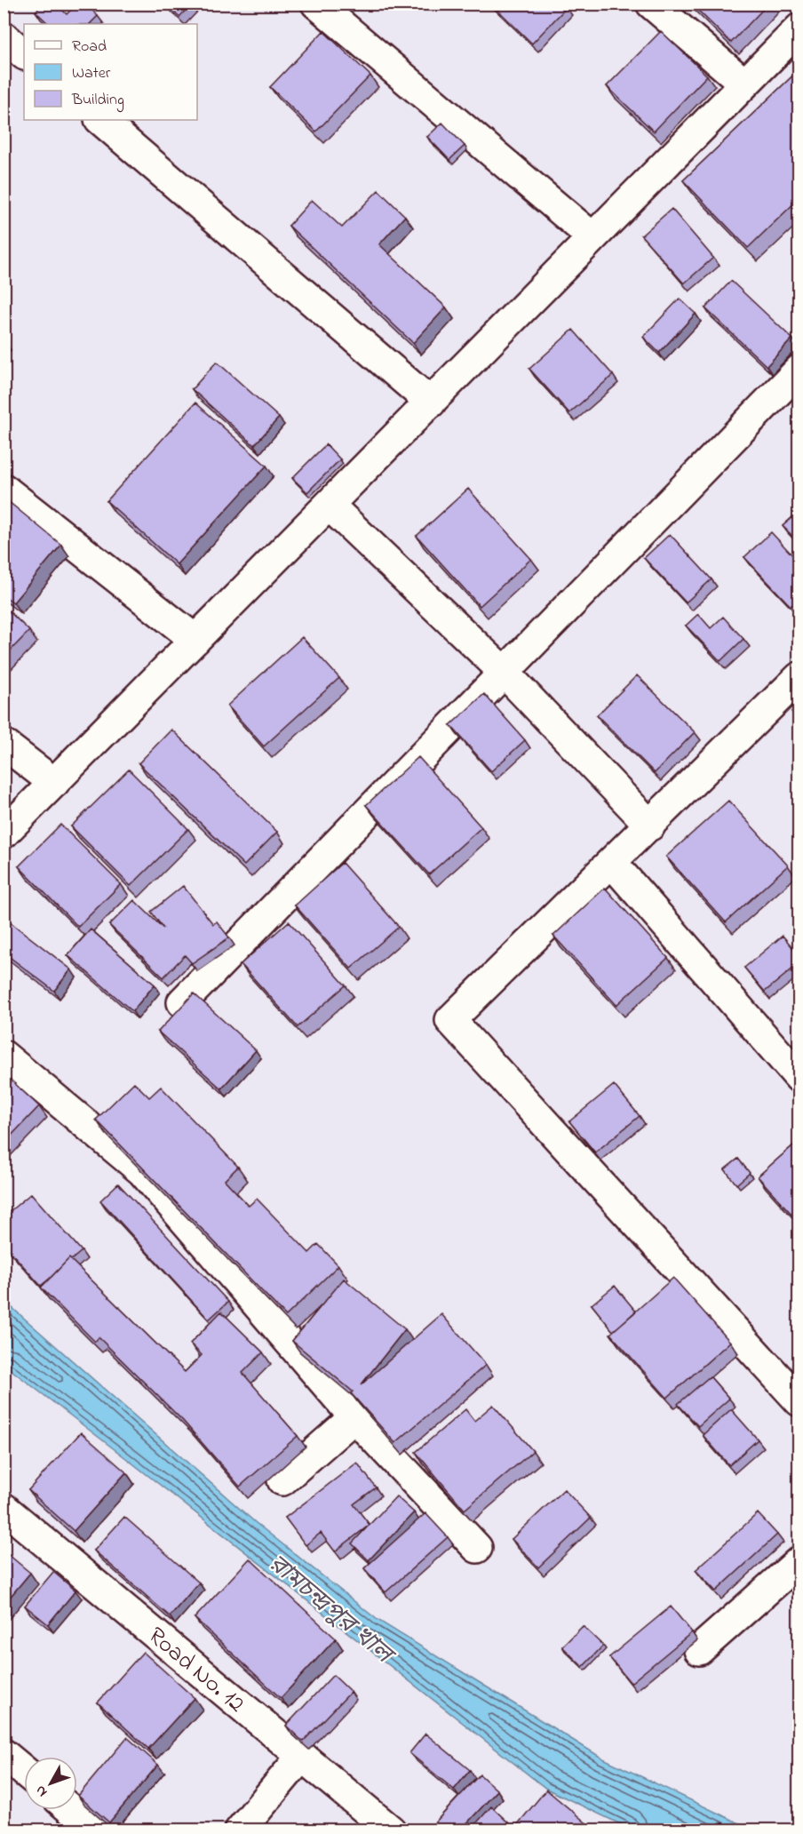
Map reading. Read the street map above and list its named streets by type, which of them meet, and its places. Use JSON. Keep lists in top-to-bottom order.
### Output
{
  "streets": {
    "street": ["Road No. 12"]
  },
  "water": ["রামচন্দ্রপুর খাল"],
  "legend": ["Road", "Water", "Building"],
  "north": "bottom left"
}
